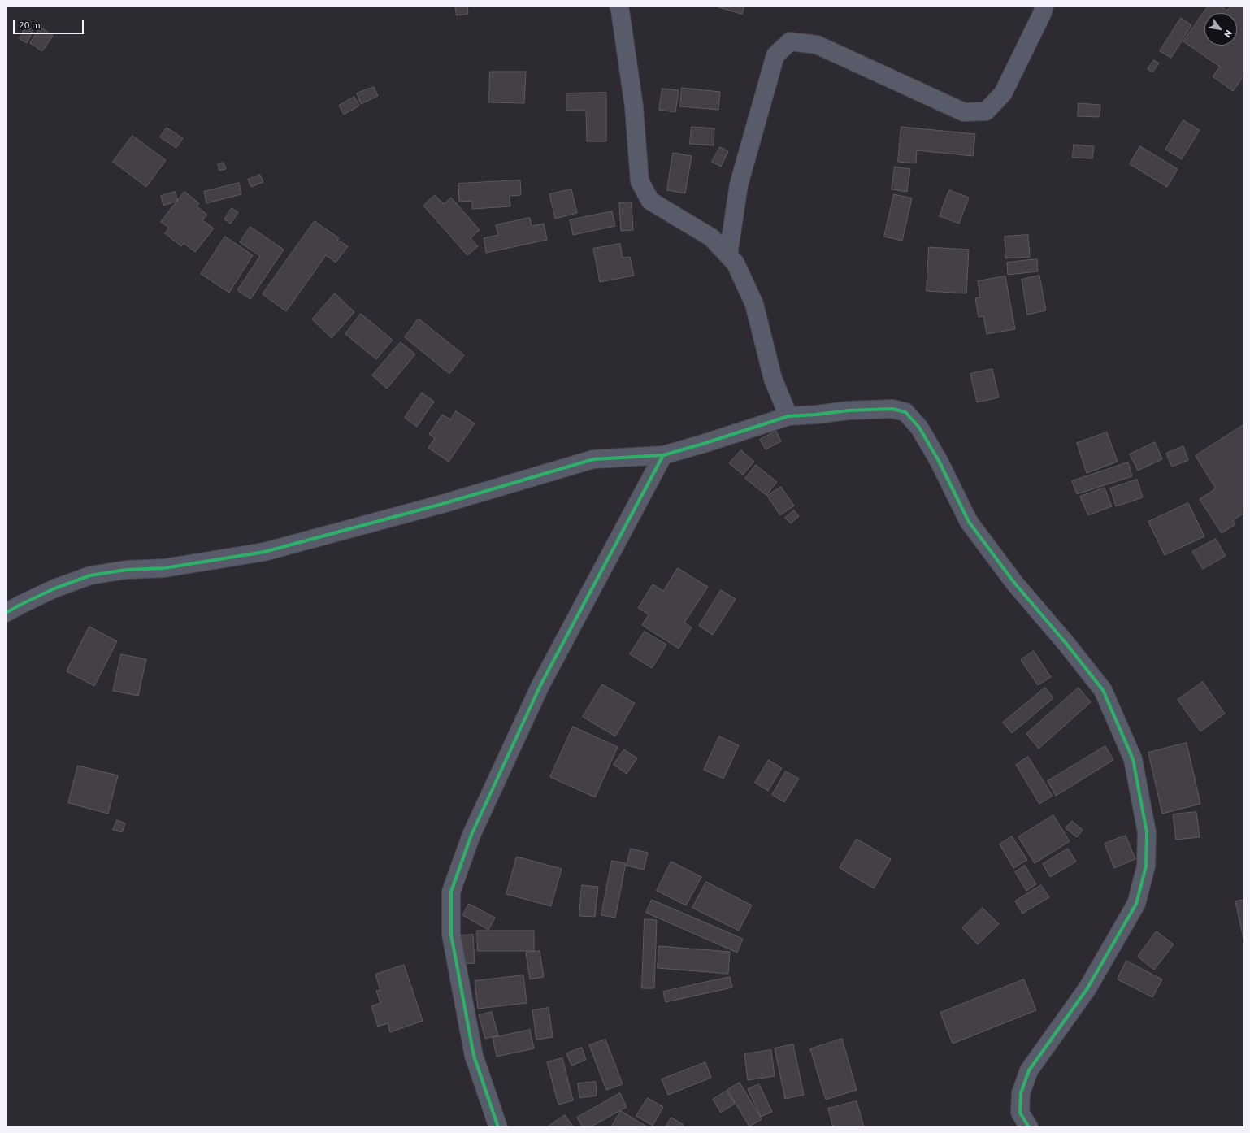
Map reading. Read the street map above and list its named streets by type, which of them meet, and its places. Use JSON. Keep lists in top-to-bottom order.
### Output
{
  "scale_bar": "20 m",
  "north": "bottom right"
}
